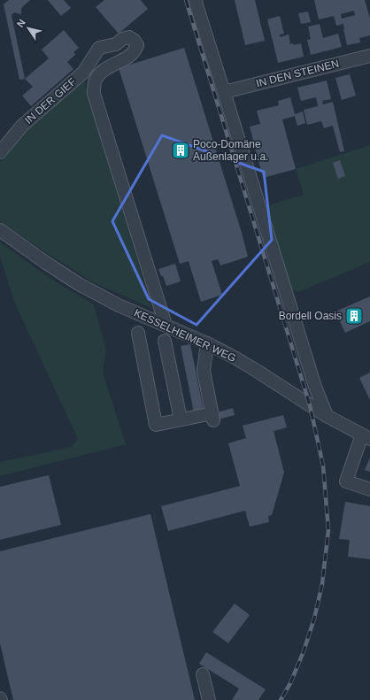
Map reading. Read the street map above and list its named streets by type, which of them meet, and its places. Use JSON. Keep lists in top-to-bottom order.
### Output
{
  "streets": {
    "street": ["IN DEN STEINEN", "IN DER GIEF", "KESSELHEIMER WEG"]
  },
  "crossings": [
    ["IN DER GIEF", "KESSELHEIMER WEG"]
  ],
  "places": {
    "building": ["Poco-Domäne Außenlager u.a.", "Bordell Oasis"]
  },
  "north": "top left"
}
